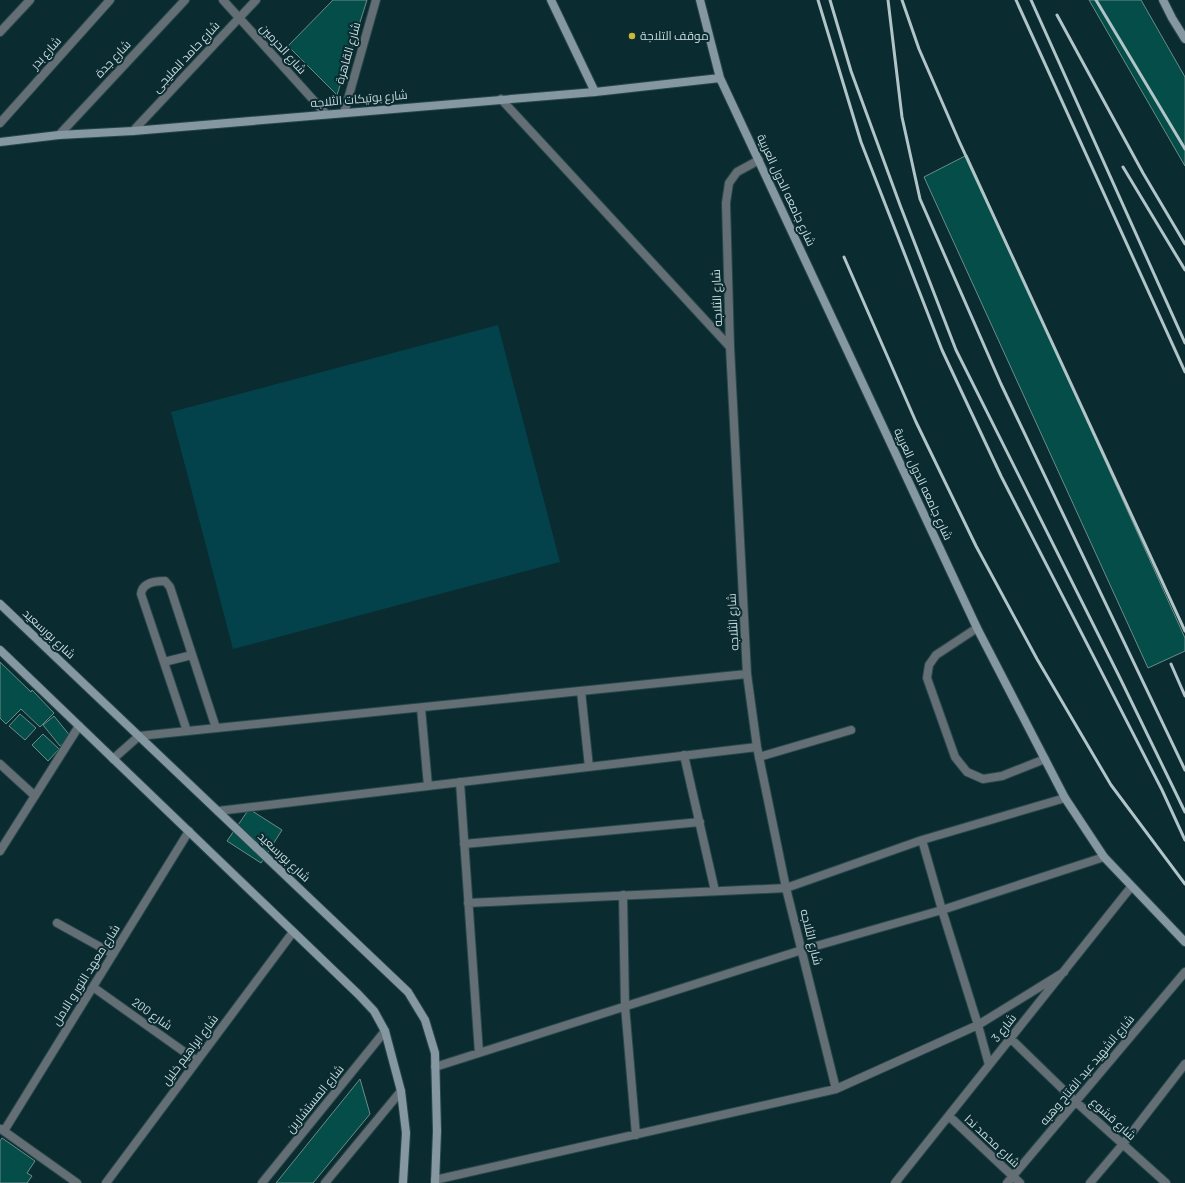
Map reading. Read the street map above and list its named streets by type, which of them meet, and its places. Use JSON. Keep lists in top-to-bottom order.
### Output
{
  "streets": {
    "main road": ["شارع بوتيكات الثلاجه", "شارع جامعه الدول العربية", "شارع بورسعيد"],
    "street": [
      "شارع الحرمين",
      "شارع بدر",
      "شارع القاهرة",
      "شارع حامد المليجى",
      "شارع جدة",
      "شارع الثلاجه",
      "شارع معهد النور و الامل",
      "شارع 200",
      "شارع 3",
      "شارع ابراهيم خليل",
      "شارع الشهيد عبد الفتاح وهبه",
      "شارع المستشارين",
      "شارع قشوع",
      "شارع محمد ندا"
    ]
  },
  "crossings": [
    ["شارع الحرمين", "شارع حامد المليجى"],
    ["شارع الحرمين", "شارع بوتيكات الثلاجه"],
    ["شارع القاهرة", "شارع بوتيكات الثلاجه"],
    ["شارع حامد المليجى", "شارع بوتيكات الثلاجه"],
    ["شارع جدة", "شارع بوتيكات الثلاجه"],
    ["شارع بوتيكات الثلاجه", "شارع جامعه الدول العربية"],
    ["شارع جامعه الدول العربية", "شارع الثلاجه"],
    ["شارع جامعه الدول العربية", "شارع 3"],
    ["شارع معهد النور و الامل", "شارع 200"],
    ["شارع 200", "شارع ابراهيم خليل"],
    ["شارع 3", "شارع قشوع"],
    ["شارع 3", "شارع محمد ندا"],
    ["شارع الشهيد عبد الفتاح وهبه", "شارع قشوع"],
    ["شارع الشهيد عبد الفتاح وهبه", "شارع محمد ندا"]
  ],
  "places": ["موقف التلاجة"]
}
